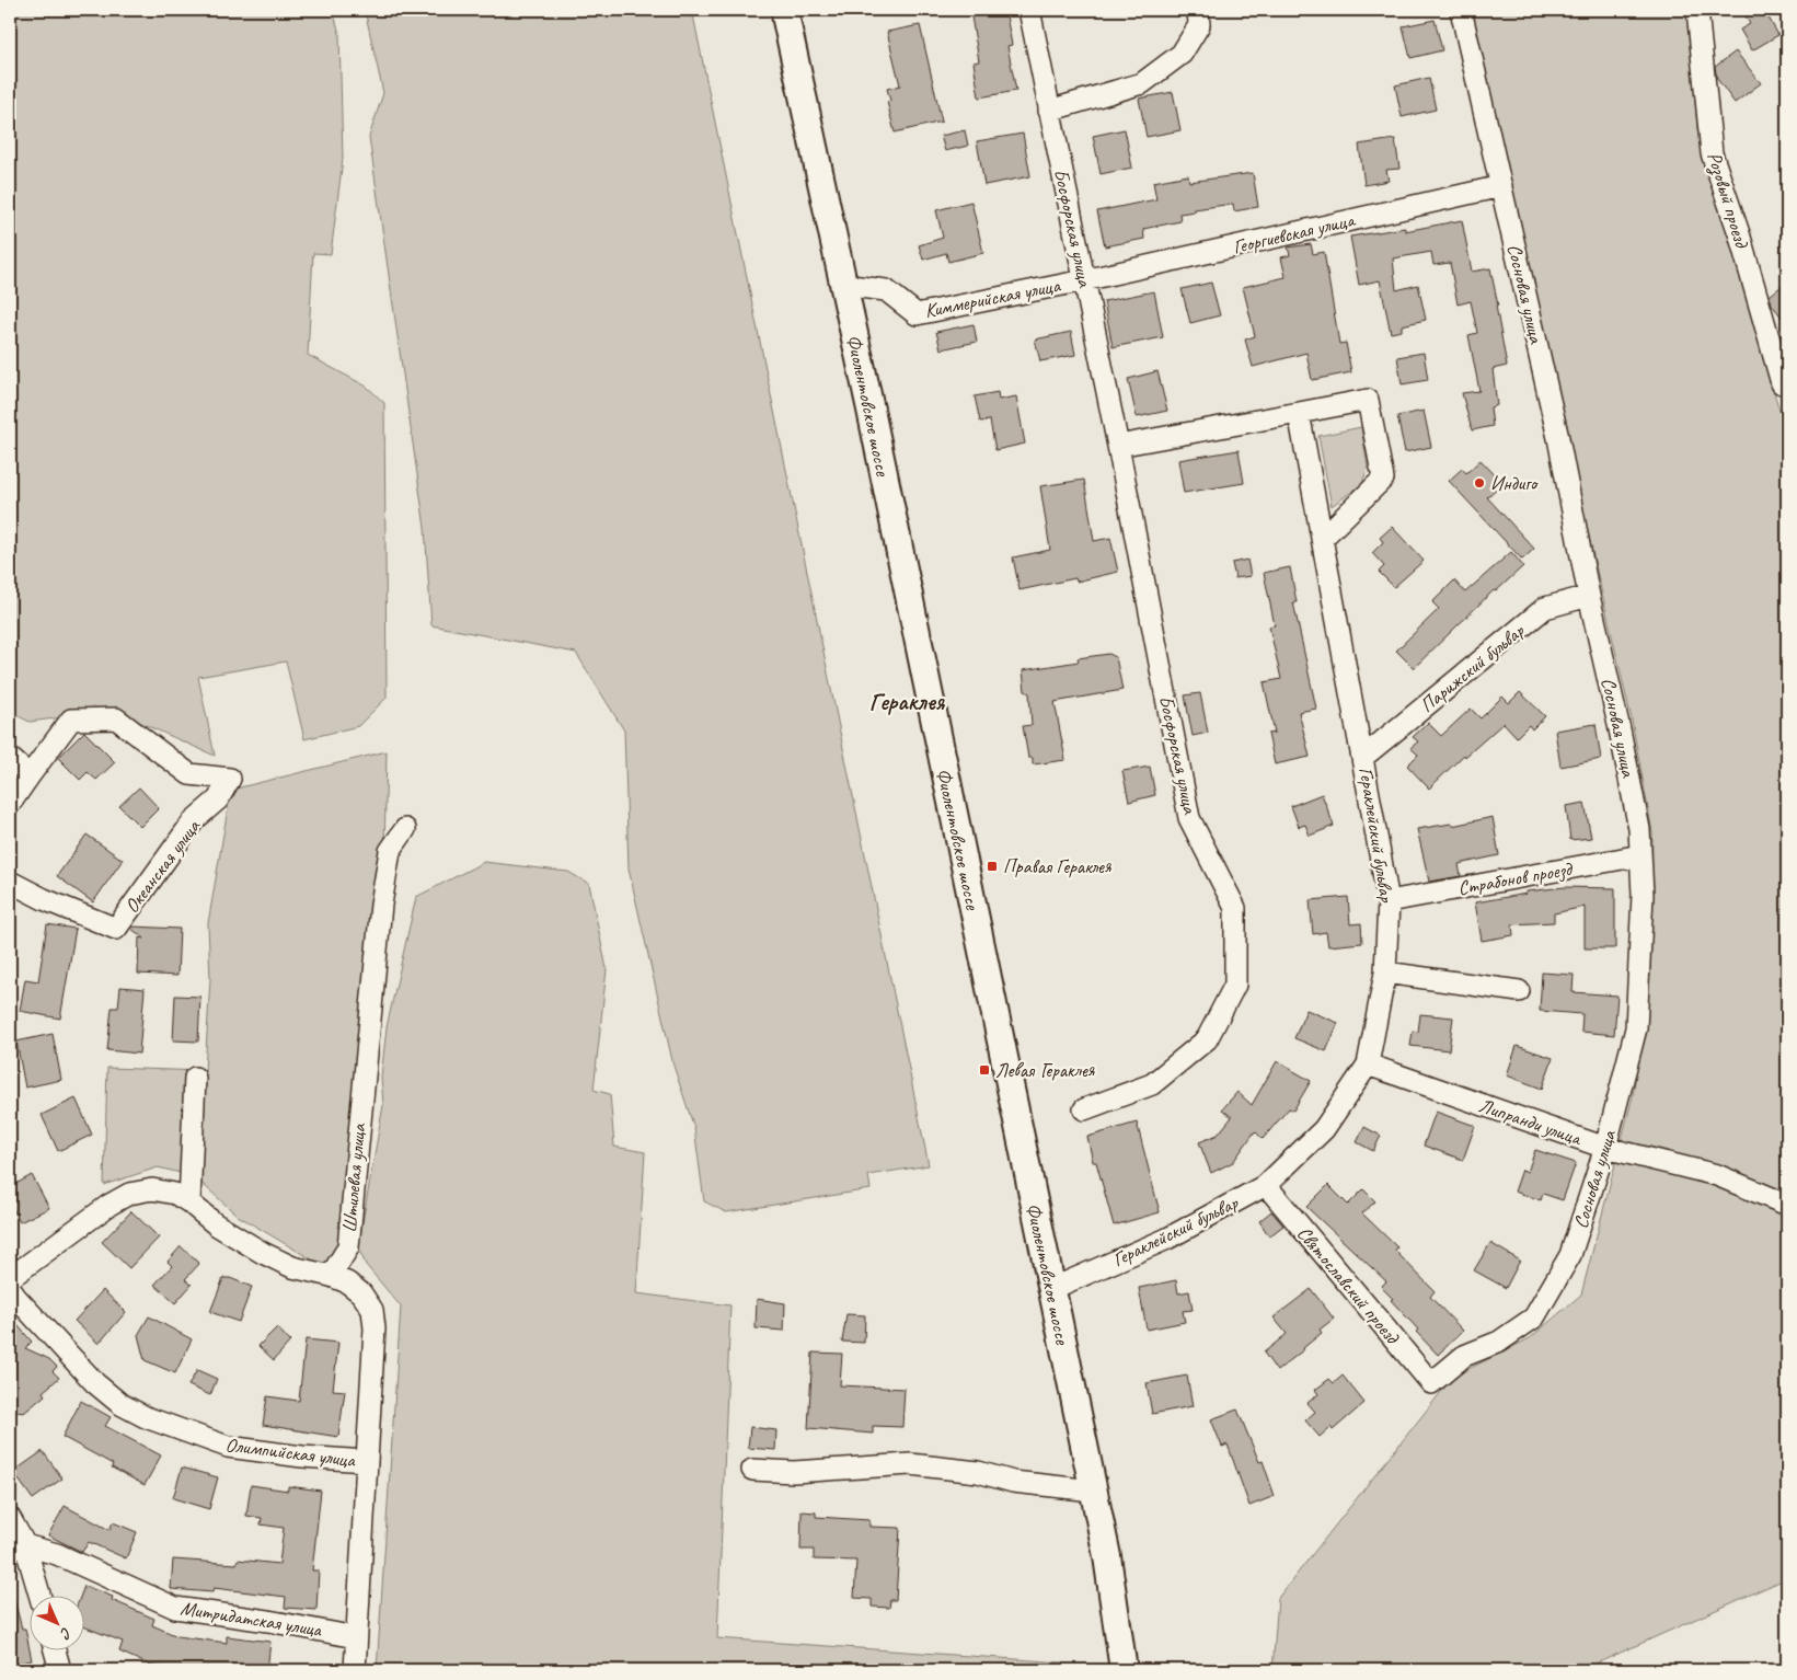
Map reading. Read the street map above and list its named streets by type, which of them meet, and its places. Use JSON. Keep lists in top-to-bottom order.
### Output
{
  "streets": {
    "main road": ["Фиолентовское шоссе"],
    "street": [
      "Розовый проезд",
      "Босфорская улица",
      "Георгиевская улица",
      "Сосновая улица",
      "Киммерийская улица",
      "Парижский бульвар",
      "Гераклейский бульвар",
      "Океанская улица",
      "Страбонов проезд",
      "Липранди улица",
      "Штилевая улица",
      "Святославский проезд",
      "Олимпийская улица",
      "Митридатская улица"
    ]
  },
  "crossings": [
    ["Босфорская улица", "Георгиевская улица"],
    ["Босфорская улица", "Киммерийская улица"],
    ["Георгиевская улица", "Сосновая улица"],
    ["Георгиевская улица", "Киммерийская улица"],
    ["Сосновая улица", "Парижский бульвар"],
    ["Сосновая улица", "Страбонов проезд"],
    ["Сосновая улица", "Липранди улица"],
    ["Сосновая улица", "Святославский проезд"],
    ["Киммерийская улица", "Фиолентовское шоссе"],
    ["Фиолентовское шоссе", "Гераклейский бульвар"],
    ["Парижский бульвар", "Гераклейский бульвар"],
    ["Гераклейский бульвар", "Страбонов проезд"],
    ["Гераклейский бульвар", "Липранди улица"],
    ["Гераклейский бульвар", "Святославский проезд"]
  ],
  "districts": ["Гераклея"],
  "places": {
    "other": ["Индиго"],
    "transit": ["Правая Гераклея", "Левая Гераклея"]
  },
  "north": "bottom right"
}
